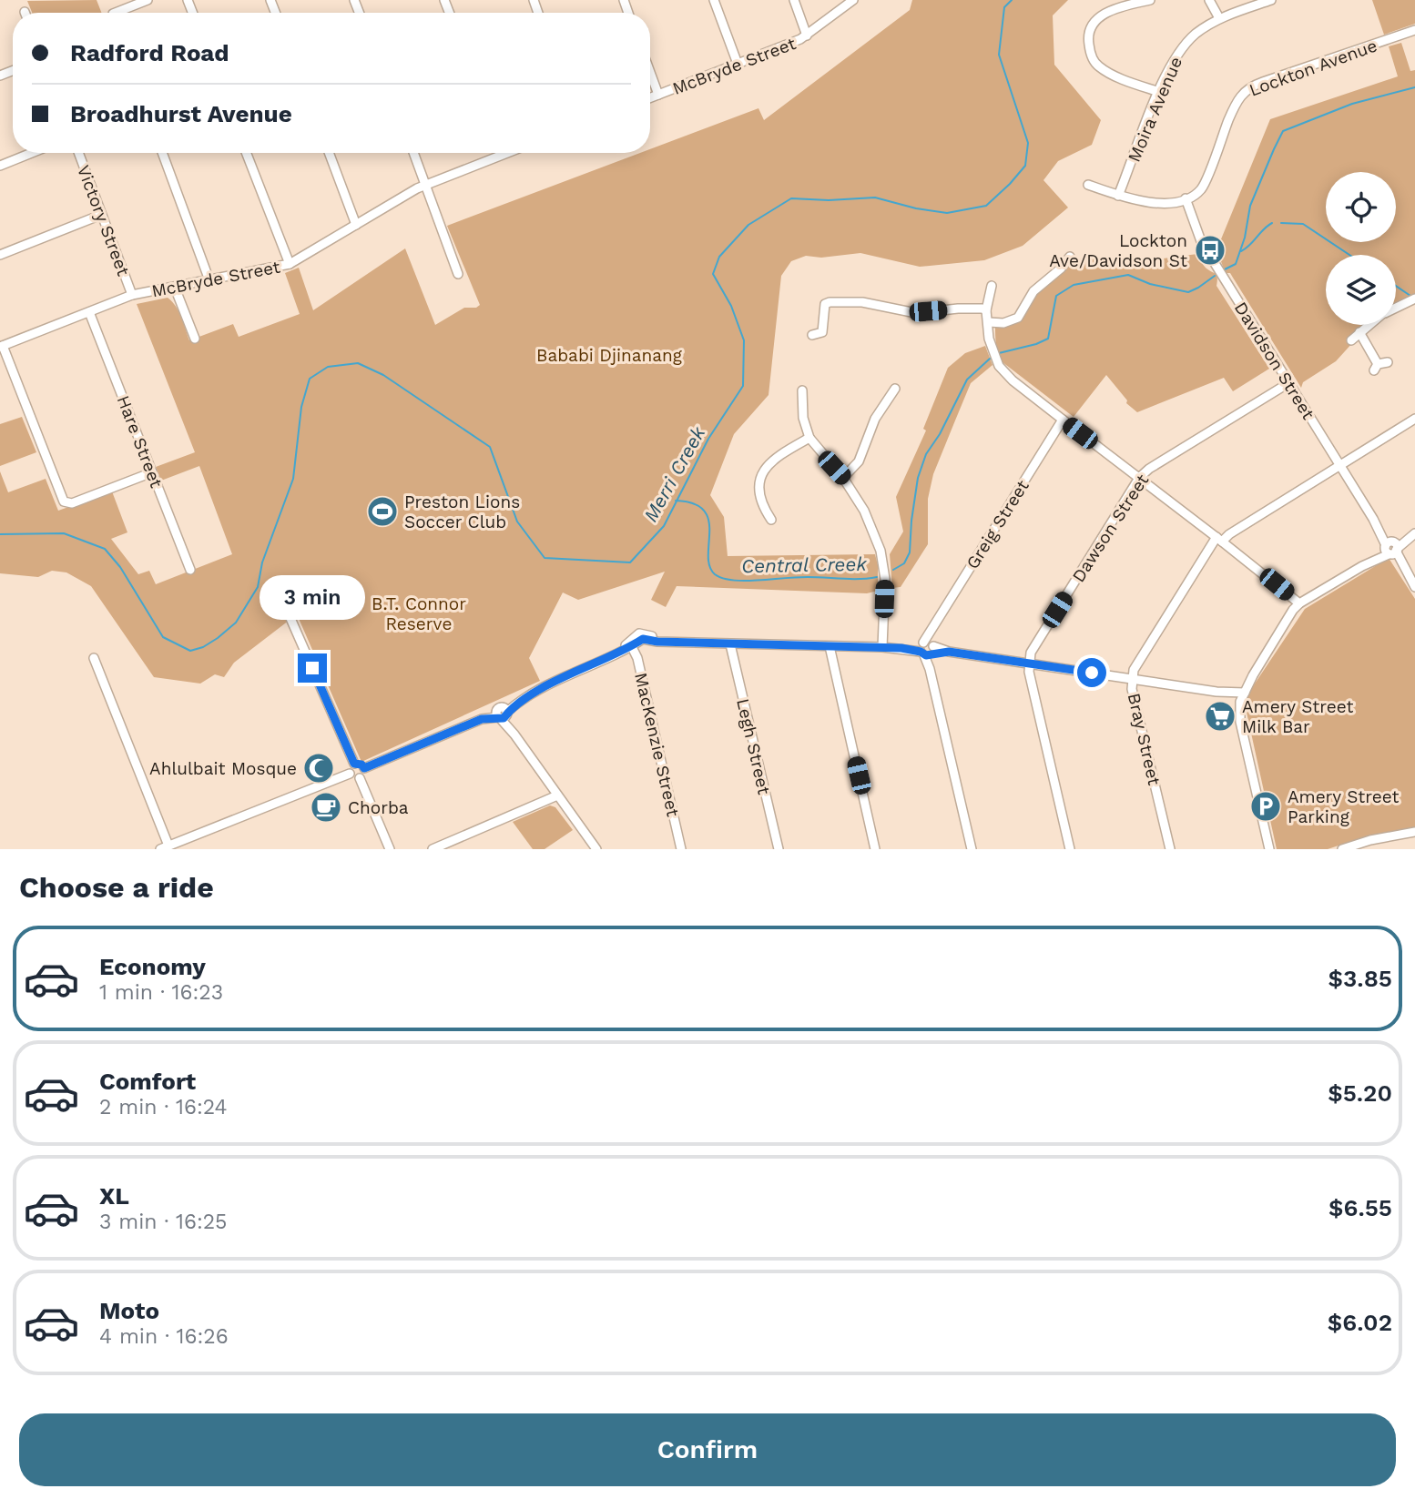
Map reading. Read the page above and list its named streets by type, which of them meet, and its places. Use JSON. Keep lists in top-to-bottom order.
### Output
{
  "streets": {
    "street": [
      "McBryde Street",
      "Lockton Avenue",
      "Moira Avenue",
      "Victory Street",
      "Davidson Street",
      "Hare Street",
      "Greig Street",
      "Dawson Street",
      "Bray Street",
      "MacKenzie Street",
      "Legh Street"
    ]
  },
  "crossings": [
    ["McBryde Street", "Victory Street"],
    ["McBryde Street", "Hare Street"],
    ["Lockton Avenue", "Davidson Street"],
    ["Davidson Street", "Dawson Street"],
    ["Davidson Street", "Bray Street"]
  ],
  "water": ["Merri Creek", "Central Creek"],
  "parks": ["Bababi Djinanang", "B.T. Connor Reserve"],
  "places": {
    "bus stop": ["Lockton Ave/Davidson St"],
    "sports": ["Preston Lions Soccer Club"],
    "supermarket": ["Amery Street Milk Bar"],
    "mosque": ["Ahlulbait Mosque"],
    "parking": ["Amery Street Parking"],
    "cafe": ["Chorba"]
  },
  "page": {
    "banner": ["Radford Road", "Broadhurst Avenue"],
    "bubble": "3 min",
    "heading": "Choose a ride",
    "list": [
      {
        "name": "Economy",
        "note": "1 min · 16:23",
        "value": "$3.85"
      },
      {
        "name": "Comfort",
        "note": "2 min · 16:24",
        "value": "$5.20"
      },
      {
        "name": "XL",
        "note": "3 min · 16:25",
        "value": "$6.55"
      },
      {
        "name": "Moto",
        "note": "4 min · 16:26",
        "value": "$6.02"
      }
    ],
    "buttons": "Confirm"
  }
}
